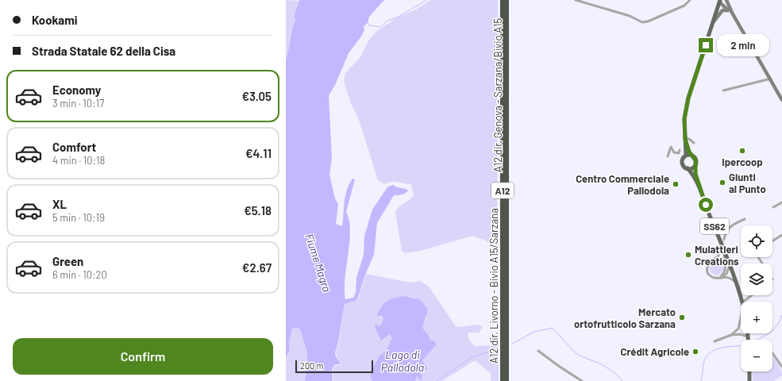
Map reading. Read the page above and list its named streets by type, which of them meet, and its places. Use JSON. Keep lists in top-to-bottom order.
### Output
{
  "streets": {
    "highway": ["A12 dir. Genova - Sarzana/Bivio A15", "A12", "A12 dir. Livorno - Bivio A15/Sarzana"],
    "main road": ["SS62"]
  },
  "water": ["Fiume Magra", "Lago di Pallodola"],
  "places": [
    "Ipercoop",
    "Giunti al Punto",
    "Centro Commerciale Pallodola",
    "Mulattieri Creations",
    "Mercato ortofrutticolo Sarzana",
    "Crédit Agricole"
  ],
  "scale_bar": "200 m",
  "page": {
    "banner": ["Kookami", "Strada Statale 62 della Cisa"],
    "bubble": "2 min",
    "list": [
      {
        "name": "Economy",
        "note": "3 min · 10:17",
        "value": "€3.05"
      },
      {
        "name": "Comfort",
        "note": "4 min · 10:18",
        "value": "€4.11"
      },
      {
        "name": "XL",
        "note": "5 min · 10:19",
        "value": "€5.18"
      },
      {
        "name": "Green",
        "note": "6 min · 10:20",
        "value": "€2.67"
      }
    ],
    "map_buttons": ["+", "−"],
    "buttons": "Confirm",
    "scale": "200 m"
  }
}
